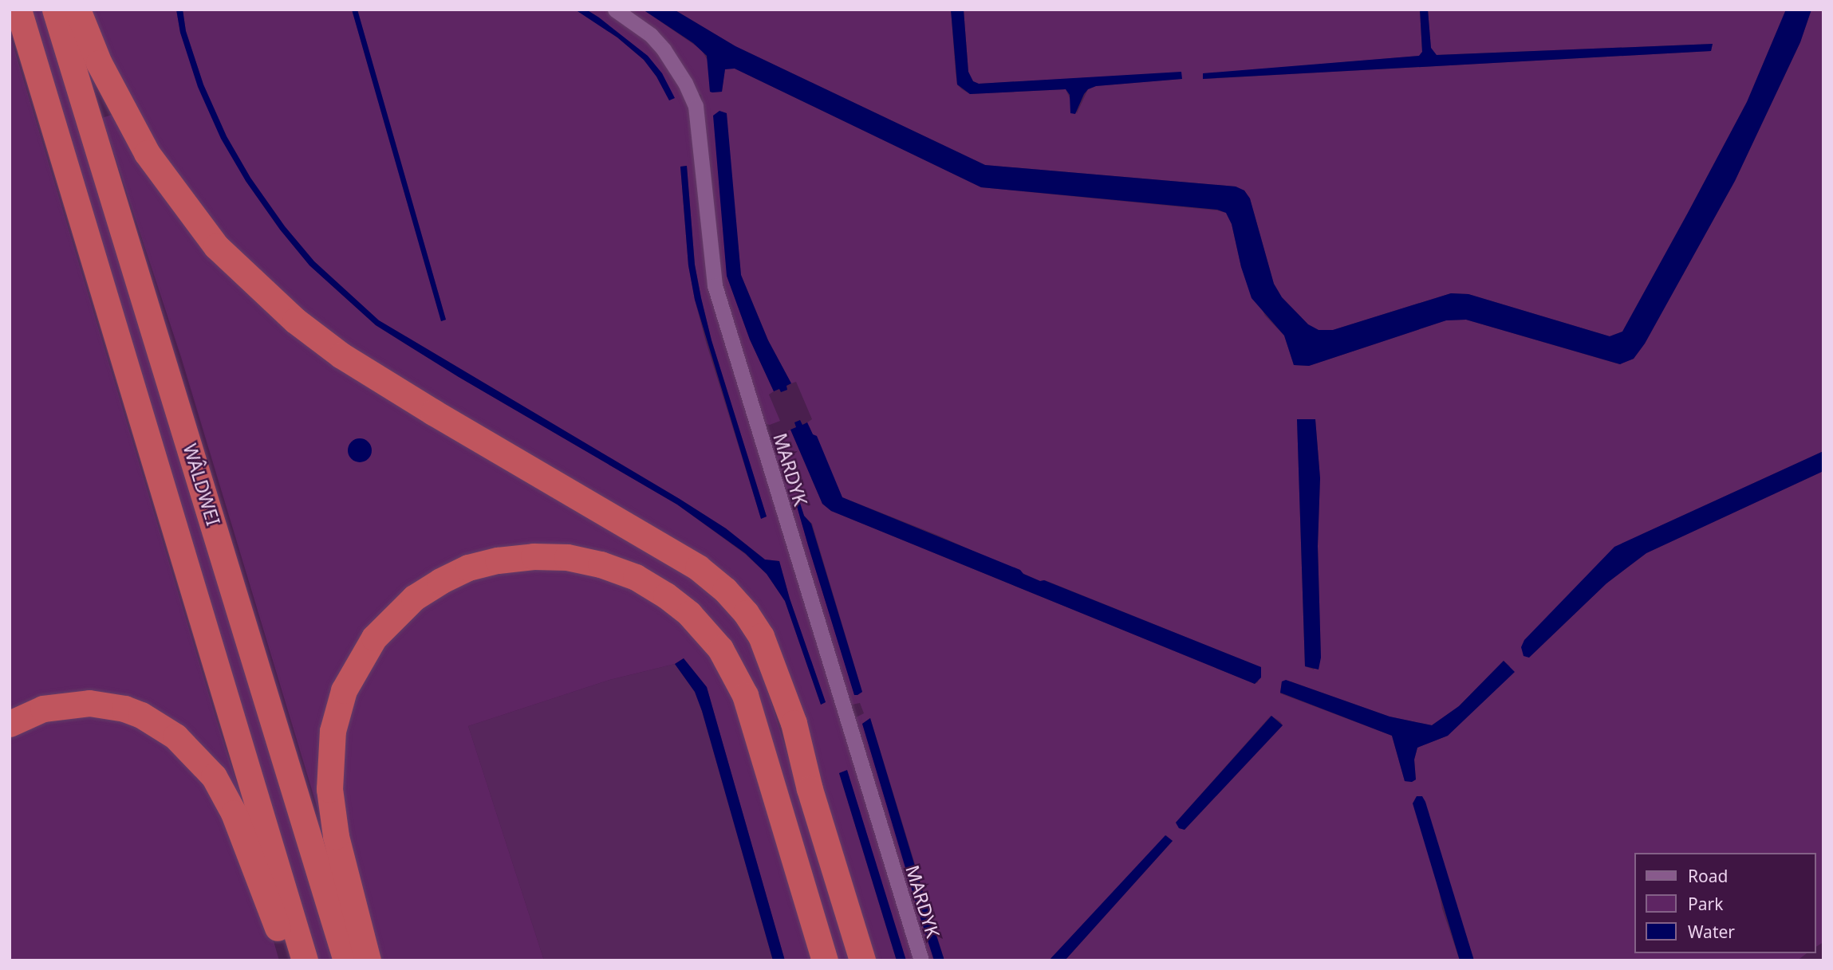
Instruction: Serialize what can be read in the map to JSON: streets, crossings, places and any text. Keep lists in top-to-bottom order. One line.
{"streets":{"highway":["WÂLDWEI"],"street":["MARDYK"]},"legend":["Road","Park","Water"]}
